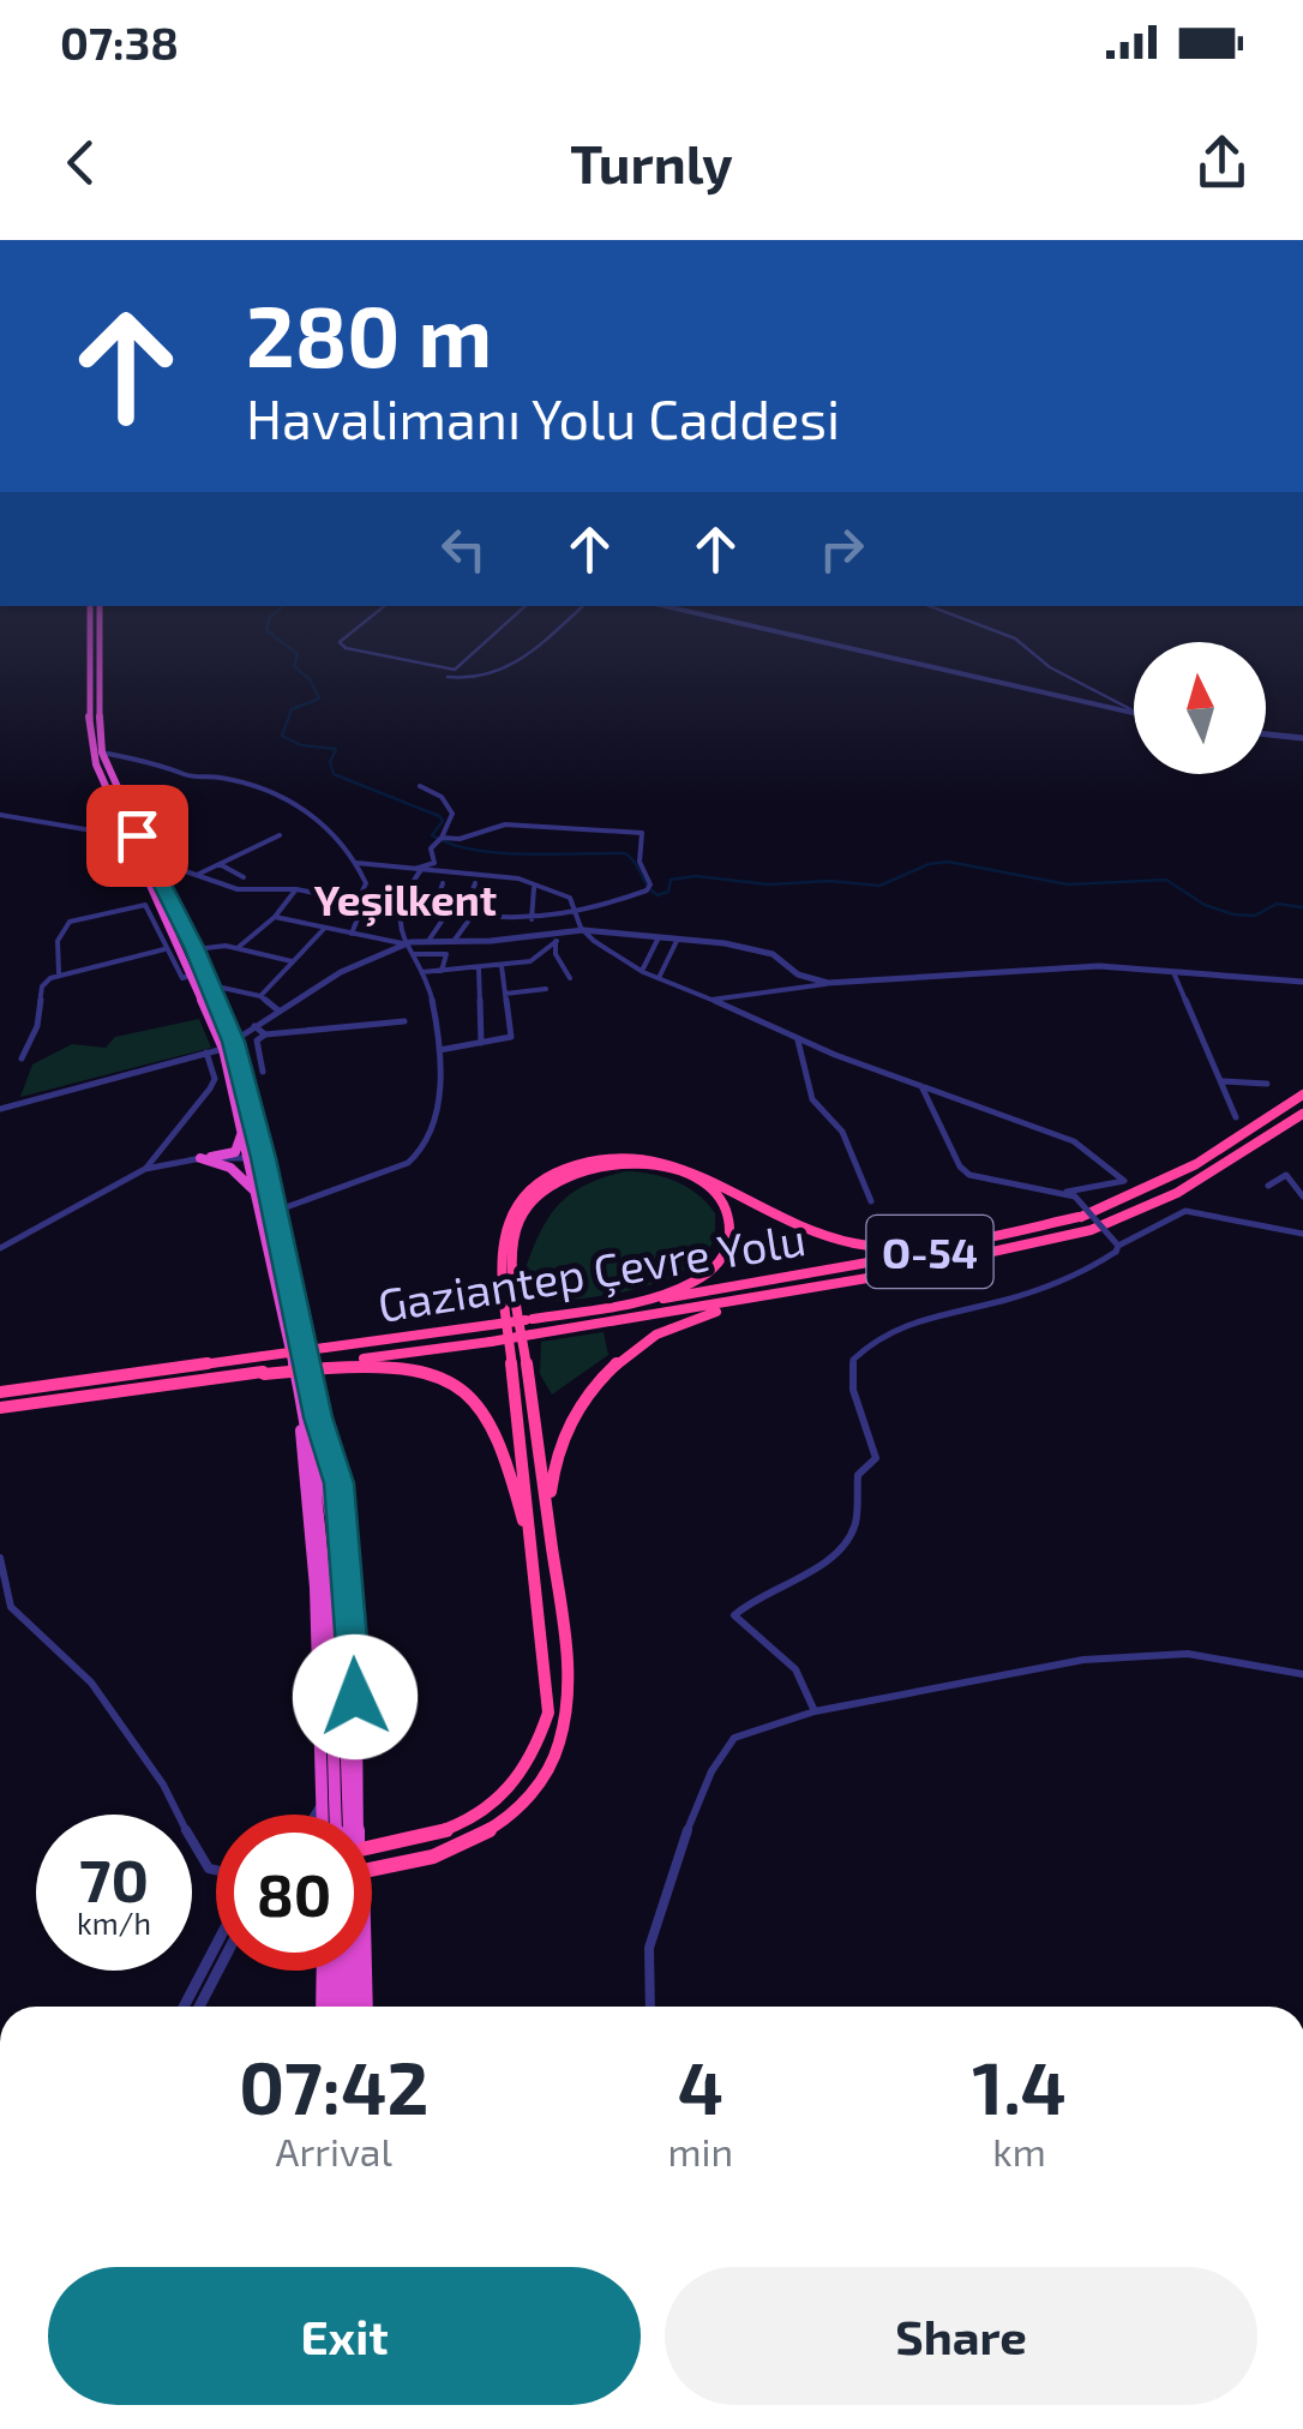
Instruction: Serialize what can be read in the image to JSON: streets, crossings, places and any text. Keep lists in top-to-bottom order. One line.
{"streets":{"highway":["O-54","Gaziantep Çevre Yolu"]},"districts":["Yeşilkent"],"north":"top","page":{"status":"07:38","header":"Turnly","turn":["280 m","Havalimanı Yolu Caddesi"],"speed":"70 km/h","limit":"80","eta":["07:42","Arrival","4","min","1.4","km"],"buttons":["Exit","Share"]}}
